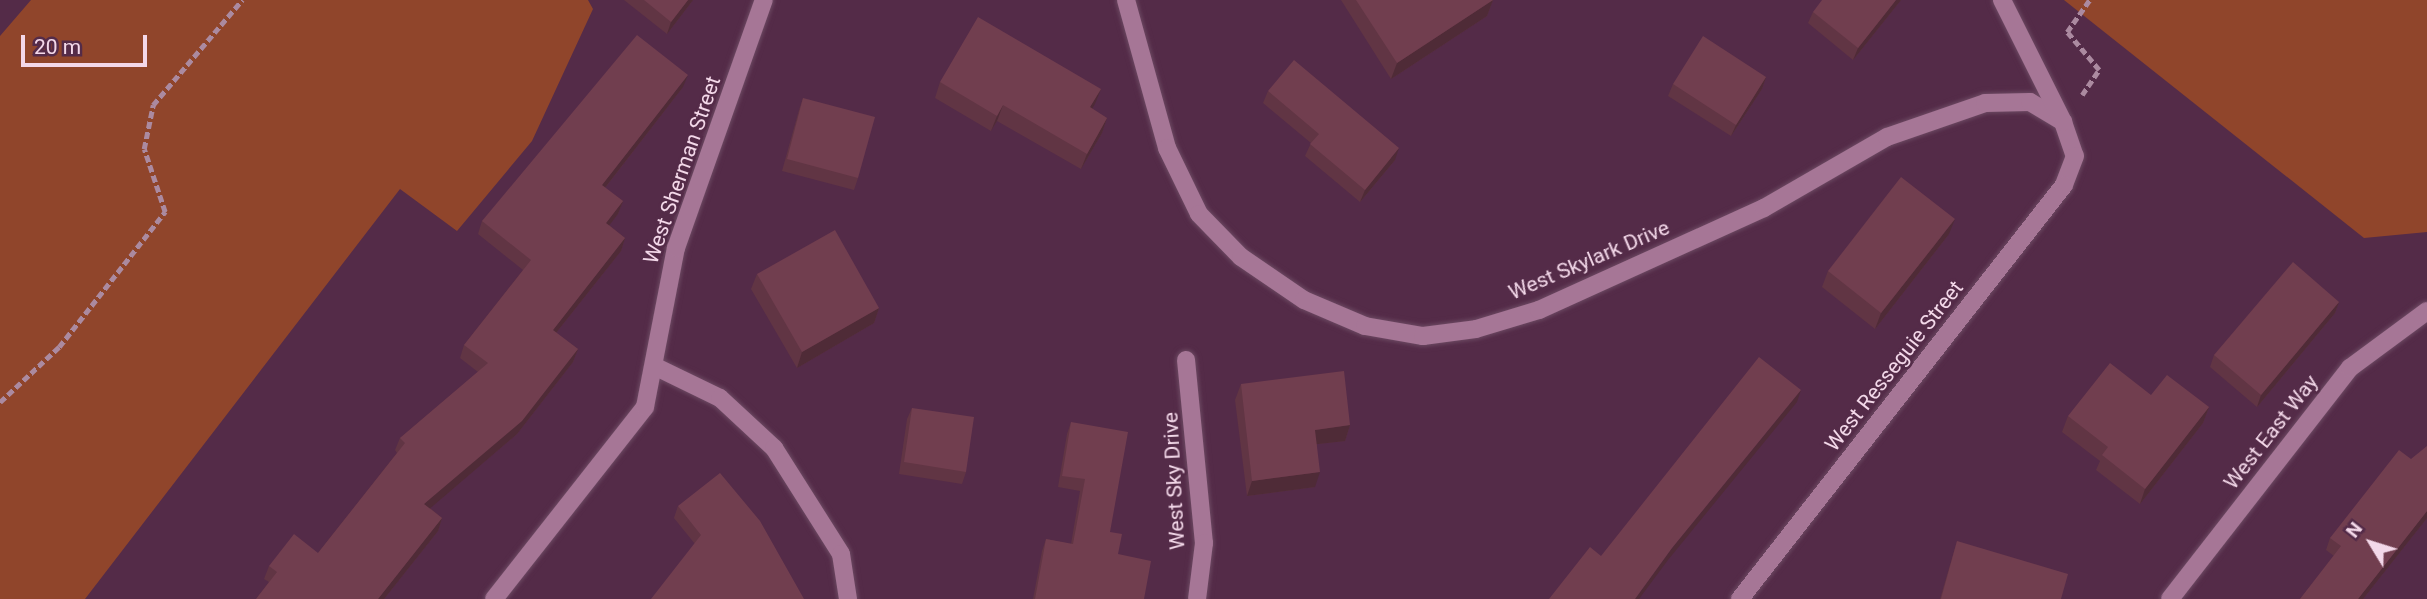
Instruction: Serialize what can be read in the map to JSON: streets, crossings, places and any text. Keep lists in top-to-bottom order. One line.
{"streets":{"street":["West Sherman Street","West Skylark Drive","West Resseguie Street","West East Way","West Sky Drive"]},"crossings":[["West Skylark Drive","West Resseguie Street"]],"scale_bar":"20 m","north":"top left"}
